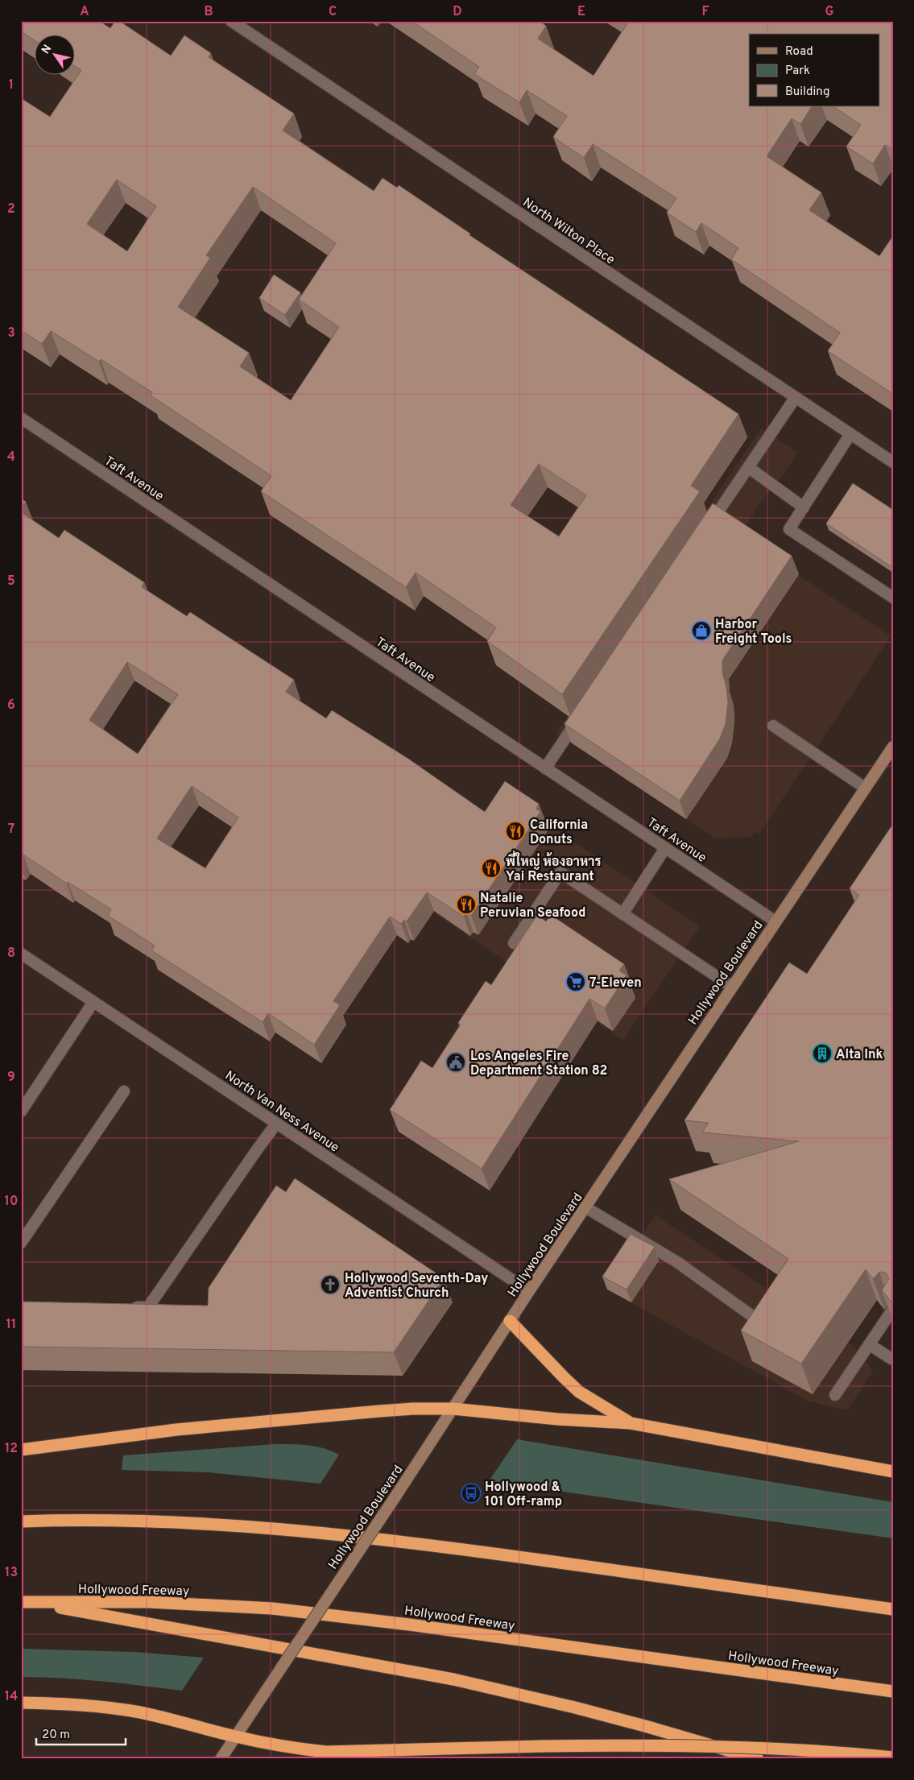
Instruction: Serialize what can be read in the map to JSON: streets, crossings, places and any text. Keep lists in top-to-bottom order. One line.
{"streets":{"highway":["Hollywood Freeway"],"main road":["Hollywood Boulevard"],"street":["North Wilton Place","Taft Avenue","North Van Ness Avenue"]},"crossings":[["Taft Avenue","Hollywood Boulevard"],["Hollywood Boulevard","North Van Ness Avenue"]],"places":{"shop":["Harbor Freight Tools"],"restaurant":["California Donuts","พี่ใหญ่ ห้องอาหาร Yai Restaurant","Natalie Peruvian Seafood"],"supermarket":["7-Eleven"],"building":["Alta Ink"],"public building":["Los Angeles Fire Department Station 82"],"church":["Hollywood Seventh-Day Adventist Church"],"bus stop":["Hollywood & 101 Off-ramp"]},"legend":["Road","Park","Building"],"scale_bar":"20 m","north":"top left","grid":{"columns":["A","B","C","D","E","F","G"],"rows":["1","2","3","4","5","6","7","8","9","10","11","12","13","14"]}}
